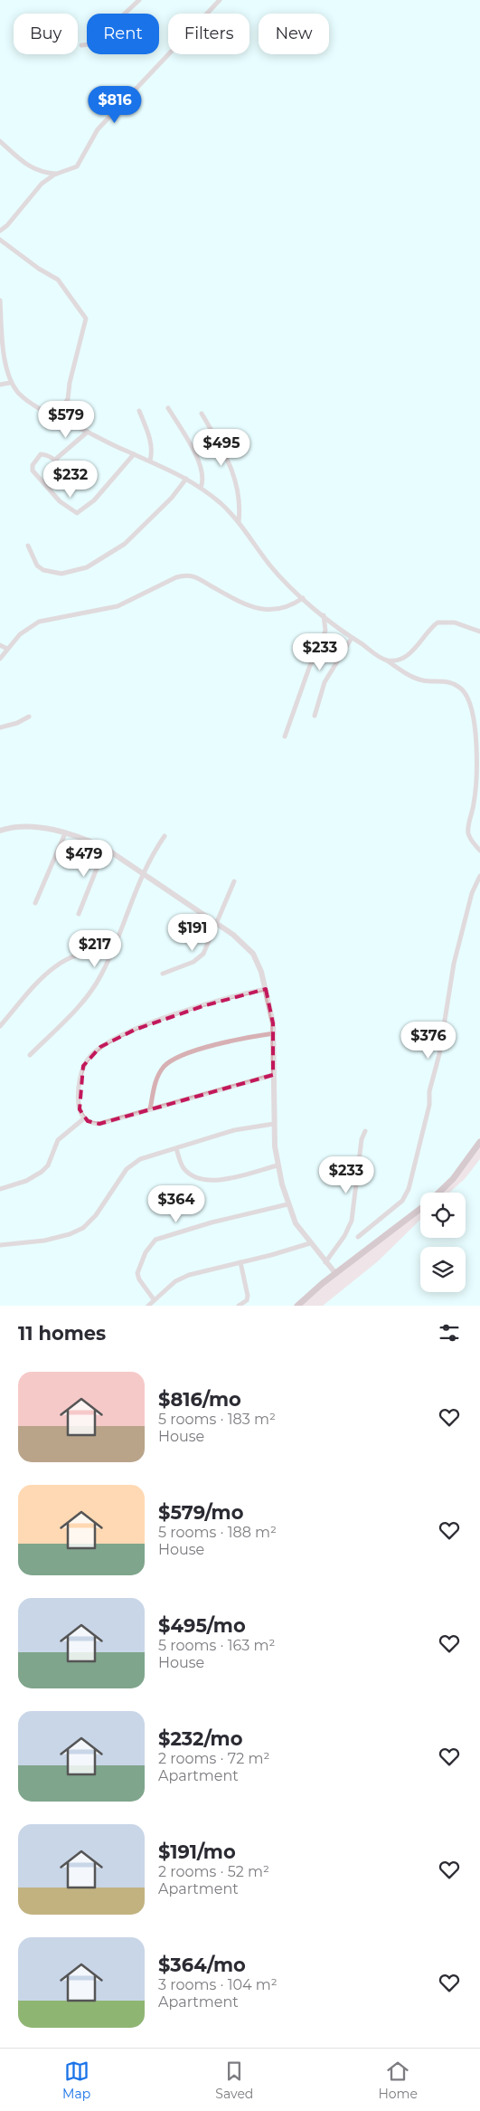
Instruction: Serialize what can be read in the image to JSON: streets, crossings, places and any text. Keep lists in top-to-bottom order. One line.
{"page":{"chip":["Buy","Rent","Filters","New"],"price":["$816","$579","$495","$232","$233","$479","$191","$217","$376","$233","$364"],"heading":"11 homes","list":[{"name":"$816/mo","note":"5 rooms · 183 m² · House"},{"name":"$579/mo","note":"5 rooms · 188 m² · House"},{"name":"$495/mo","note":"5 rooms · 163 m² · House"},{"name":"$232/mo","note":"2 rooms · 72 m² · Apartment"},{"name":"$191/mo","note":"2 rooms · 52 m² · Apartment"},{"name":"$364/mo","note":"3 rooms · 104 m² · Apartment"}],"tabs":["Map","Saved","Home"]}}
